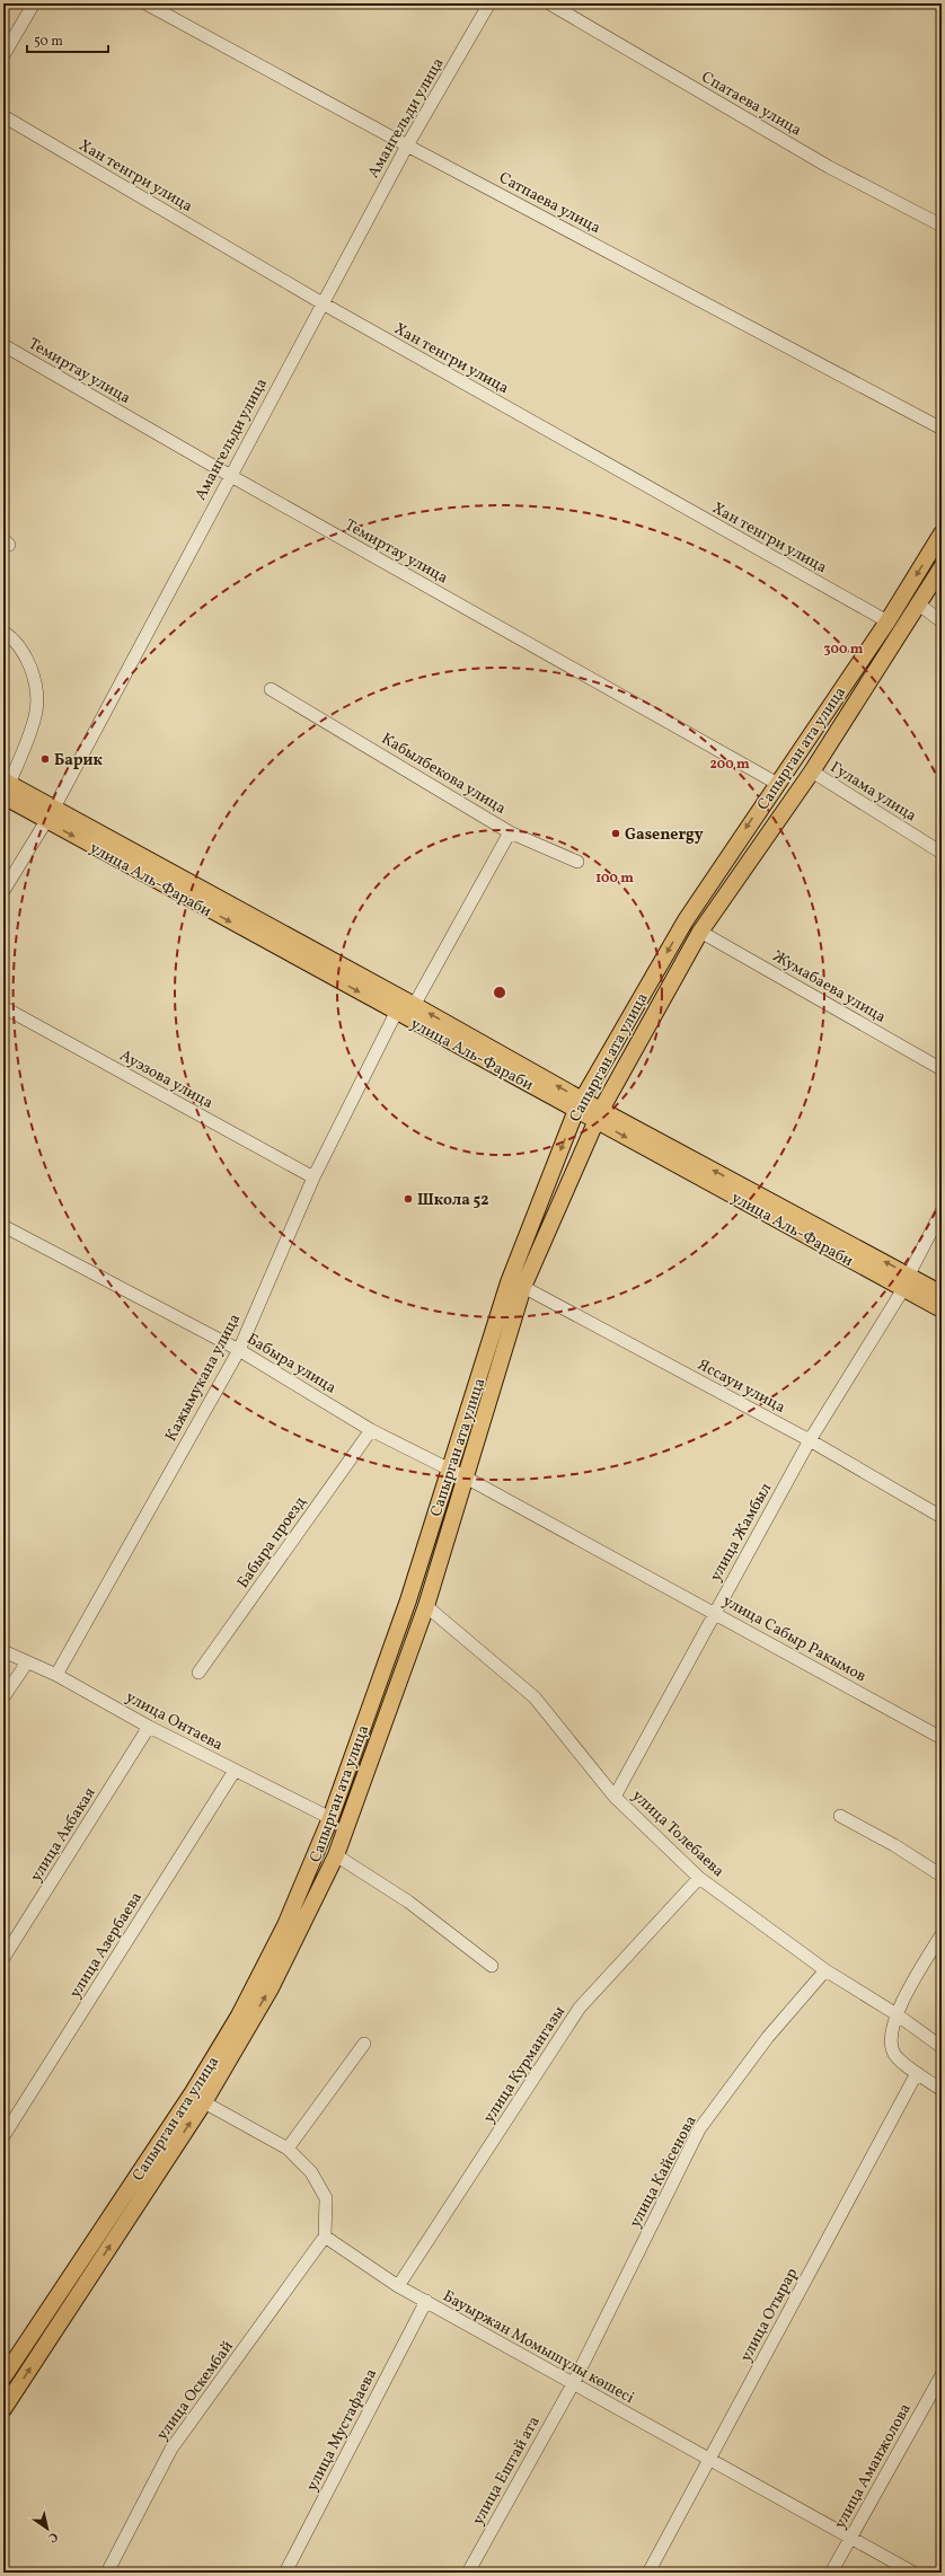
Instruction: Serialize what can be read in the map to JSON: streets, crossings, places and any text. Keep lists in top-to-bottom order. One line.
{"streets":{"main road":["Сапырган ата улица","улица Аль-Фараби"],"street":["Спатаева улица","Амангельди улица","Хан тенгри улица","Сатпаева улица","Темиртау улица","Кабылбекова улица","Гулама улица","Жумабаева улица","Ауэзова улица","Бабыра улица","Кажымукана улица","Яссауи улица","улица Жамбыл","Бабыра проезд","улица Сабыр Ракымов","улица Онтаева","улица Толебаева","улица Акбакая","улица Азербаева","улица Курмангазы","улица Кайсенова","улица Отырар","Бауыржан Момышұлы көшесі","улица Оскембай","улица Мустафаева","улица Аманжолова","улица Ештай ата"]},"crossings":[["Амангельди улица","Хан тенгри улица"],["Амангельди улица","Сатпаева улица"],["Амангельди улица","Темиртау улица"],["Амангельди улица","улица Аль-Фараби"],["Хан тенгри улица","Сапырган ата улица"],["Темиртау улица","Сапырган ата улица"],["Сапырган ата улица","Гулама улица"],["Сапырган ата улица","улица Аль-Фараби"],["Сапырган ата улица","Жумабаева улица"],["Сапырган ата улица","Бабыра улица"],["Сапырган ата улица","Яссауи улица"],["Сапырган ата улица","улица Сабыр Ракымов"],["Сапырган ата улица","улица Онтаева"],["Сапырган ата улица","улица Толебаева"],["Кабылбекова улица","улица Аль-Фараби"],["Кабылбекова улица","Кажымукана улица"],["улица Аль-Фараби","Кажымукана улица"],["улица Аль-Фараби","улица Жамбыл"],["Ауэзова улица","Кажымукана улица"],["Бабыра улица","Кажымукана улица"],["Бабыра улица","Бабыра проезд"],["Бабыра улица","улица Сабыр Ракымов"],["Кажымукана улица","улица Онтаева"],["Яссауи улица","улица Жамбыл"],["улица Жамбыл","улица Сабыр Ракымов"],["улица Жамбыл","улица Толебаева"],["улица Онтаева","улица Акбакая"],["улица Онтаева","улица Азербаева"],["улица Толебаева","улица Курмангазы"],["улица Толебаева","улица Кайсенова"],["улица Курмангазы","Бауыржан Момышұлы көшесі"],["улица Кайсенова","Бауыржан Момышұлы көшесі"],["улица Кайсенова","улица Ештай ата"],["улица Отырар","Бауыржан Момышұлы көшесі"],["Бауыржан Момышұлы көшесі","улица Оскембай"],["Бауыржан Момышұлы көшесі","улица Мустафаева"],["Бауыржан Момышұлы көшесі","улица Аманжолова"],["Бауыржан Момышұлы көшесі","улица Ештай ата"]],"places":["Барик","Gasenergy","Школа 52"],"scale_bar":"50 m","north":"bottom right","rings":["300 m","200 m","100 m"]}
